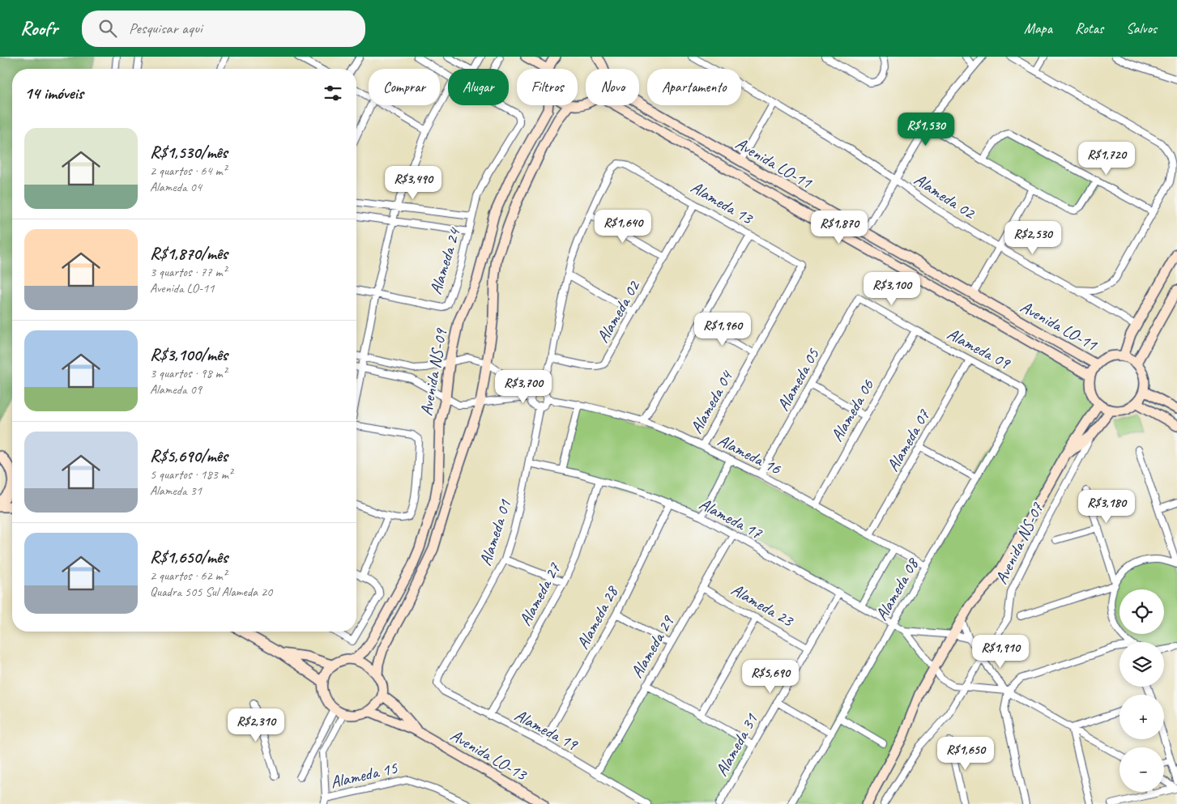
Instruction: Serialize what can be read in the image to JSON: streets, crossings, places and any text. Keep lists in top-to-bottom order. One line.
{"streets":{"street":["Avenida LO-11","Alameda 02","Alameda 13","Alameda 24","Alameda 09","Avenida NS-09","Alameda 05","Alameda 04","Alameda 06","Alameda 07","Alameda 16","Alameda 17","Alameda 01","Avenida NS-07","Alameda 08","Alameda 27","Alameda 23","Alameda 28","Alameda 29","Alameda 19","Alameda 31","Avenida LO-13","Alameda 15"]},"crossings":[["Avenida LO-11","Avenida NS-07"],["Alameda 02","Alameda 13"],["Alameda 13","Alameda 04"],["Alameda 09","Alameda 05"],["Alameda 09","Alameda 06"],["Alameda 09","Alameda 07"],["Alameda 09","Alameda 08"],["Avenida NS-09","Avenida LO-13"],["Alameda 05","Alameda 16"],["Alameda 04","Alameda 16"],["Alameda 06","Alameda 16"],["Alameda 07","Alameda 16"],["Alameda 16","Alameda 01"],["Alameda 16","Alameda 08"],["Alameda 17","Alameda 01"],["Alameda 17","Alameda 08"],["Alameda 17","Alameda 27"],["Alameda 17","Alameda 28"],["Alameda 17","Alameda 29"],["Alameda 17","Alameda 31"],["Alameda 01","Alameda 19"],["Alameda 27","Alameda 19"],["Alameda 23","Alameda 29"],["Alameda 23","Alameda 31"],["Alameda 28","Alameda 19"],["Alameda 29","Alameda 19"]],"page":{"header":"Roofr","search":"Pesquisar aqui","nav":["Mapa","Rotas","Salvos"],"chip":["Comprar","Alugar","Filtros","Novo","Apartamento"],"heading":"14 imóveis","price":["R$1,530","R$1,720","R$3,490","R$1,640","R$1,870","R$2,530","R$3,100","R$1,960","R$3,700","R$3,180","R$1,910","R$5,690","R$2,310","R$1,650"],"list":[{"name":"R$1,530/mês","note":"2 quartos · 64 m² · Alameda 04"},{"name":"R$1,870/mês","note":"3 quartos · 77 m² · Avenida LO-11"},{"name":"R$3,100/mês","note":"3 quartos · 98 m² · Alameda 09"},{"name":"R$5,690/mês","note":"5 quartos · 183 m² · Alameda 31"},{"name":"R$1,650/mês","note":"2 quartos · 62 m² · Quadra 505 Sul Alameda 20"}],"map_buttons":["+","−"]}}
